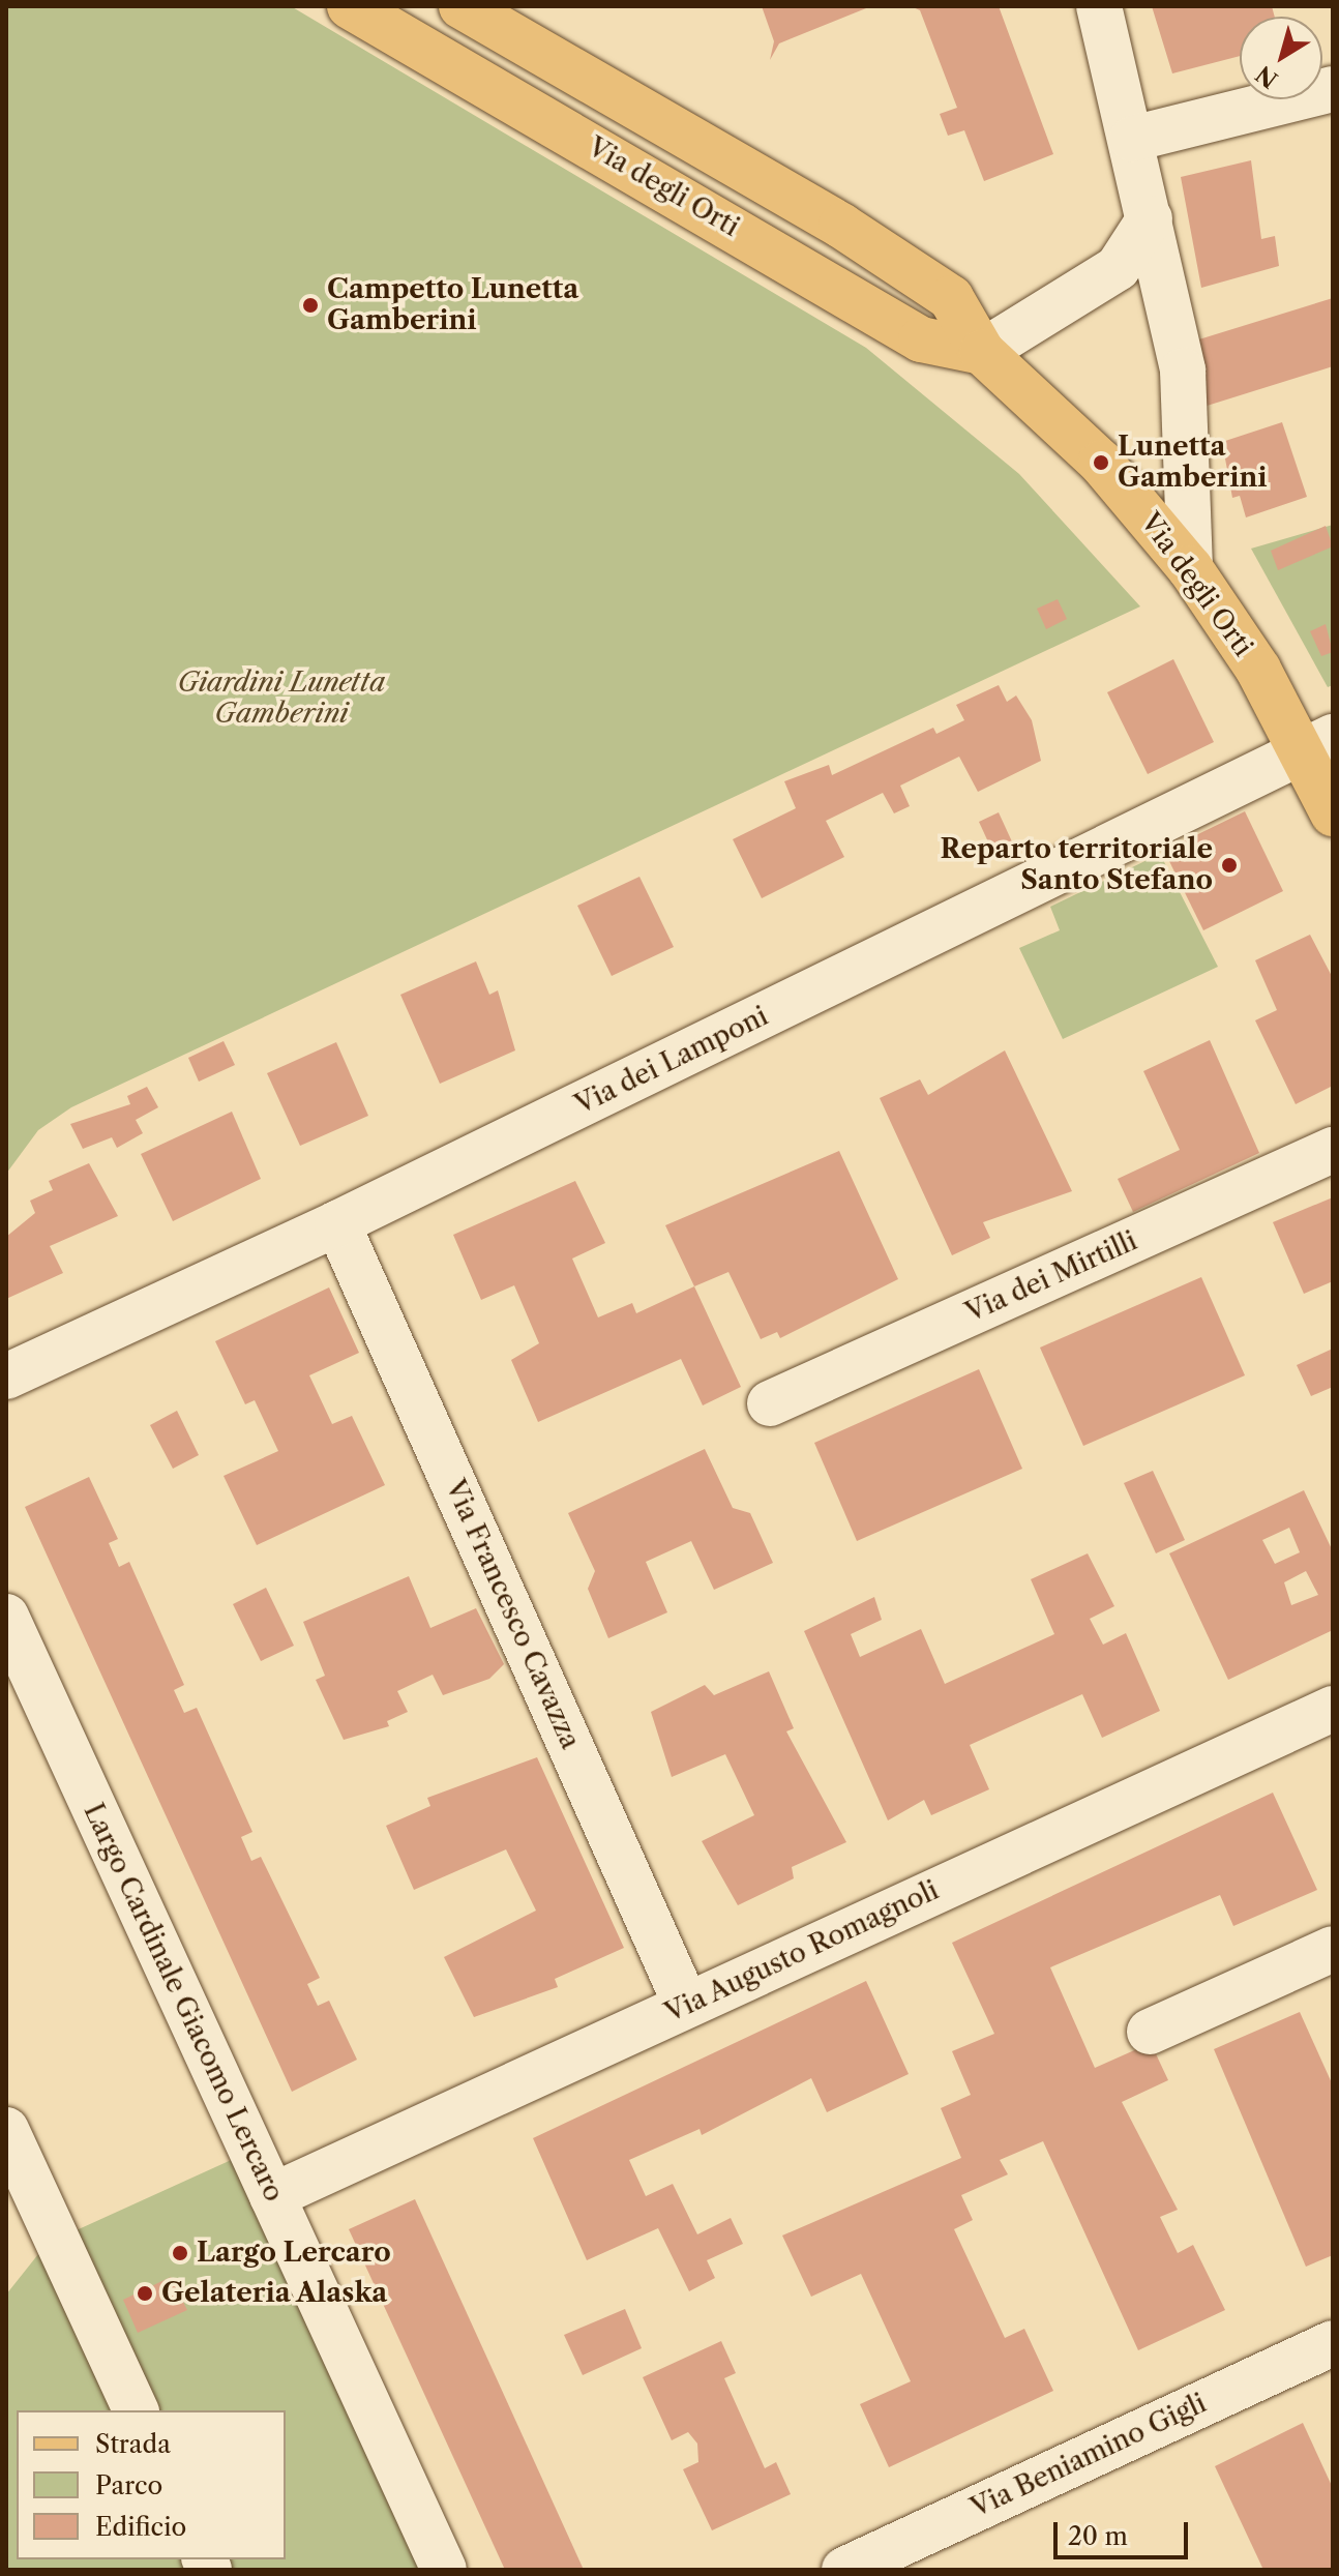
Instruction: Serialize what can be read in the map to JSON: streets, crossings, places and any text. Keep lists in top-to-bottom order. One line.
{"streets":{"main road":["Via degli Orti"],"street":["Via dei Lamponi","Via dei Mirtilli","Via Francesco Cavazza","Via Augusto Romagnoli","Largo Cardinale Giacomo Lercaro","Via Beniamino Gigli"]},"crossings":[["Via degli Orti","Via dei Lamponi"],["Via dei Lamponi","Via Francesco Cavazza"],["Via Francesco Cavazza","Via Augusto Romagnoli"],["Via Augusto Romagnoli","Largo Cardinale Giacomo Lercaro"]],"parks":["Giardini Lunetta Gamberini"],"places":["Campetto Lunetta Gamberini","Lunetta Gamberini","Reparto territoriale Santo Stefano","Largo Lercaro","Gelateria Alaska"],"legend":["Strada","Parco","Edificio"],"scale_bar":"20 m","north":"bottom left"}
